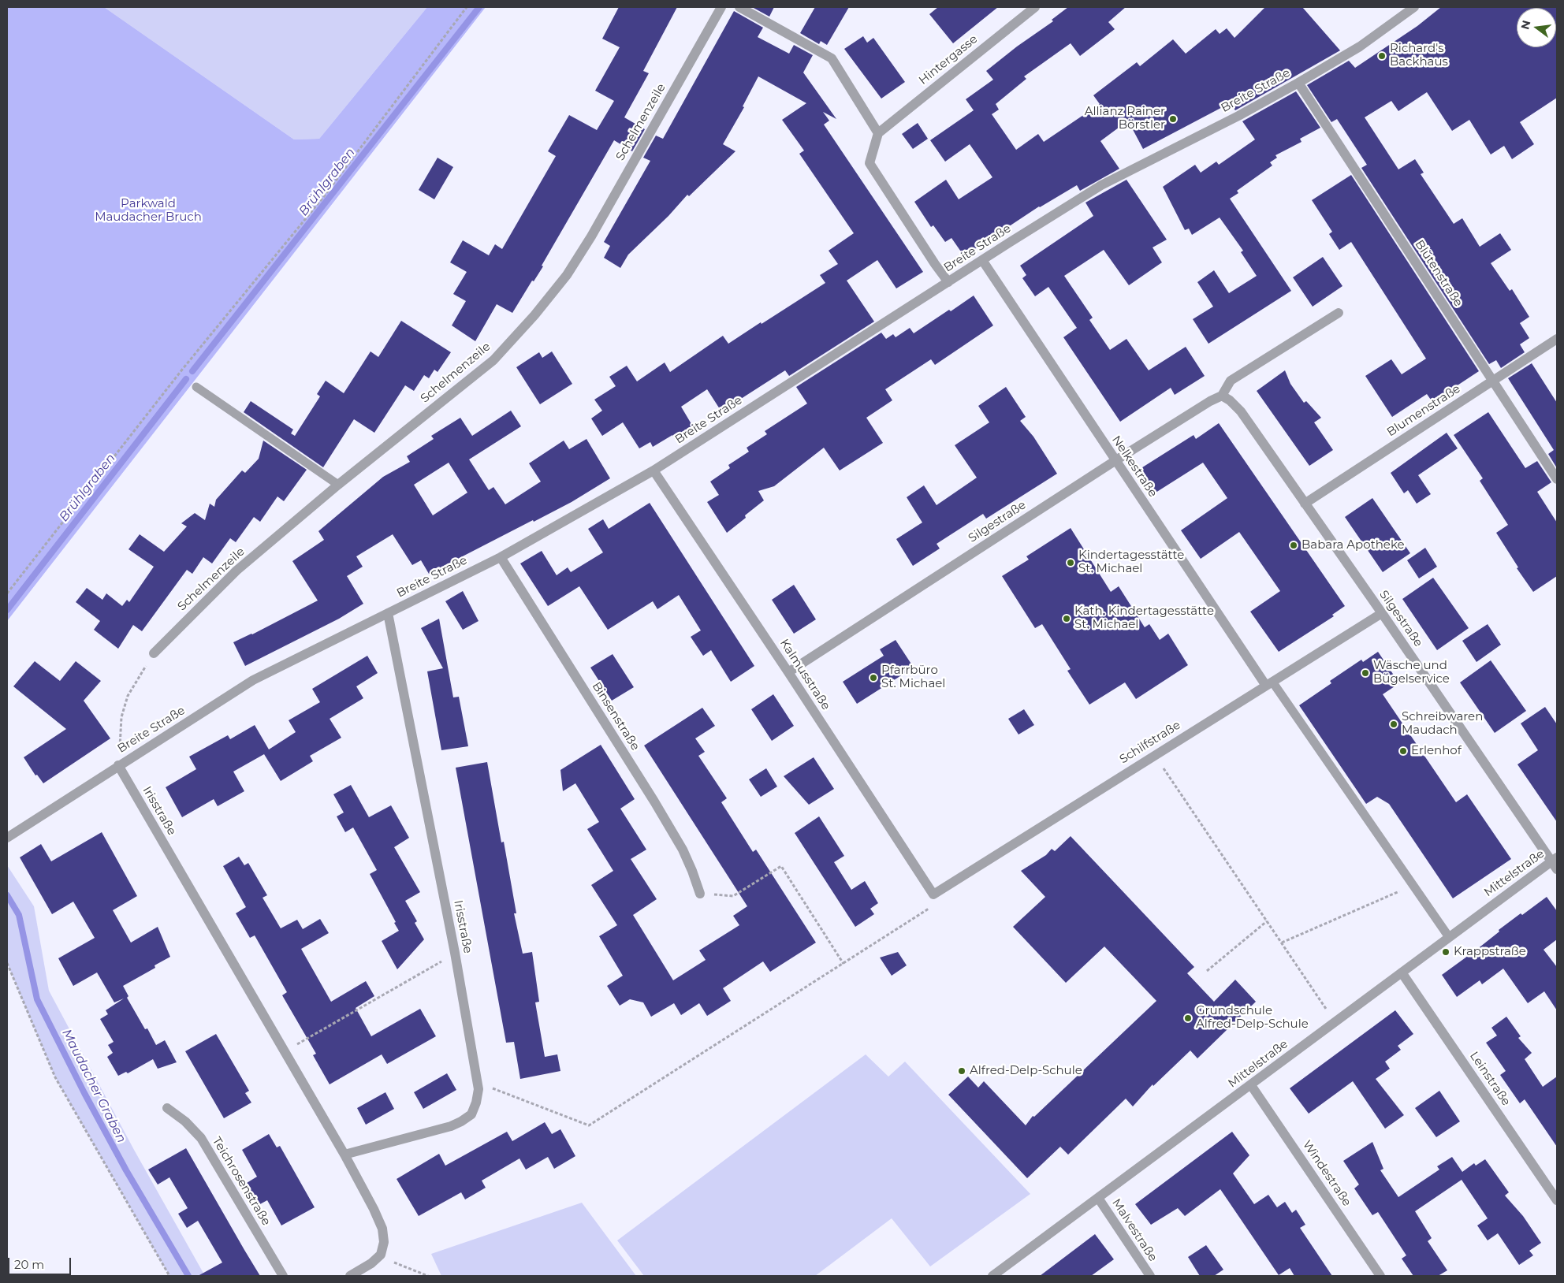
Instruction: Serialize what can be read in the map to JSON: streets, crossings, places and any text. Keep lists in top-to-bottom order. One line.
{"streets":{"street":["Hintergasse","Breite Straße","Schelmenzeile","Blütenstraße","Blumenstraße","Nelkestraße","Silgestraße","Kalmusstraße","Binsenstraße","Schilfstraße","Irisstraße","Mittelstraße","Leinstraße","Windestraße","Teichrosenstraße","Malvestraße"]},"crossings":[["Breite Straße","Blütenstraße"],["Breite Straße","Nelkestraße"],["Breite Straße","Kalmusstraße"],["Breite Straße","Binsenstraße"],["Breite Straße","Irisstraße"],["Blütenstraße","Blumenstraße"],["Blumenstraße","Silgestraße"],["Nelkestraße","Silgestraße"],["Nelkestraße","Schilfstraße"],["Silgestraße","Kalmusstraße"],["Silgestraße","Schilfstraße"],["Silgestraße","Mittelstraße"],["Kalmusstraße","Schilfstraße"],["Mittelstraße","Leinstraße"],["Mittelstraße","Windestraße"],["Mittelstraße","Malvestraße"]],"water":["Brühlgraben","Maudacher Graben"],"parks":["Parkwald Maudacher Bruch"],"places":["Richard's Backhaus","Allianz Rainer Börstler","Babara Apotheke","Kindertagesstätte St. Michael","Kath. Kindertagesstätte St. Michael","Wäsche und Bügelservice","Pfarrbüro St. Michael","Schreibwaren Maudach","Erlenhof","Krappstraße","Grundschule Alfred-Delp-Schule","Alfred-Delp-Schule"],"scale_bar":"20 m","north":"left"}
